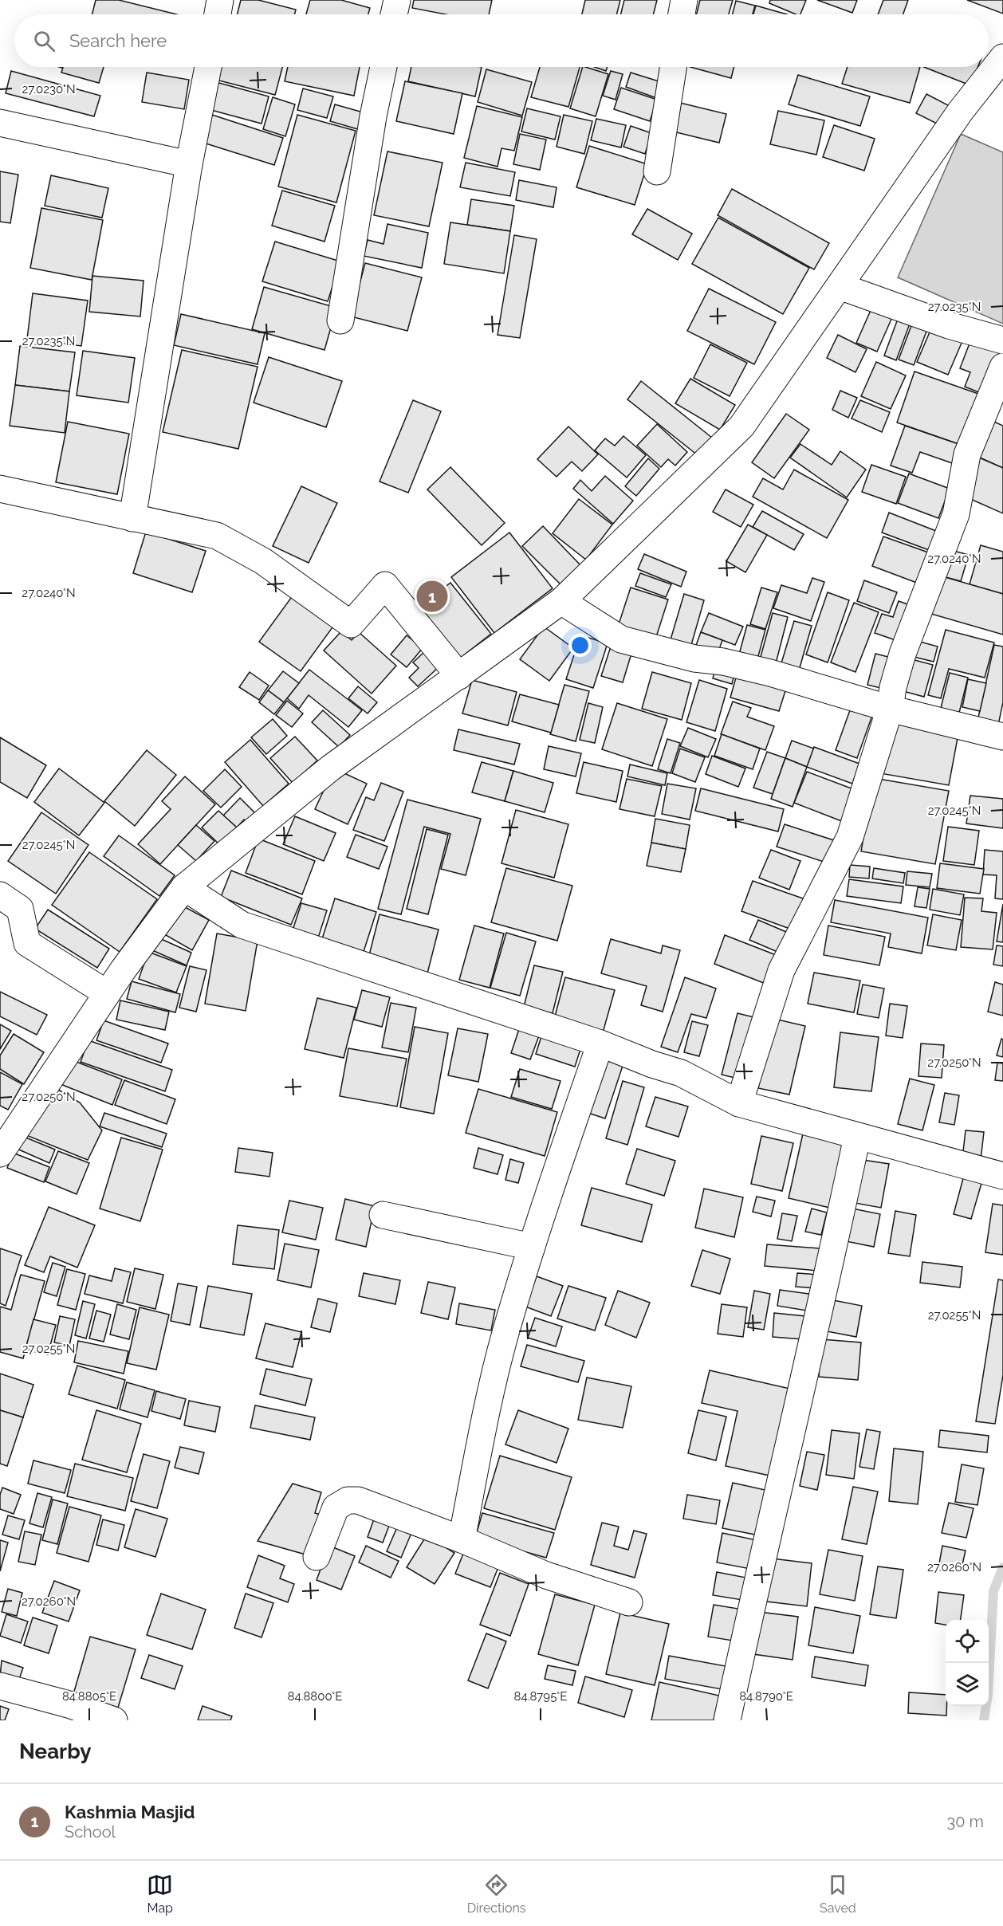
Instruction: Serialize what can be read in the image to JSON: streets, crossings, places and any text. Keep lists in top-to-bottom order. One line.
{"page":{"search":"Search here","pins":"1","heading":"Nearby","list":[{"mark":"1","name":"Kashmia Masjid","note":"School","value":"30 m"}],"nav":["Map","Directions","Saved"]},"coordinates":["27.0230°N","27.0235°N","27.0240°N","27.0245°N","27.0250°N","27.0255°N","27.0260°N","84.8805°E","84.8800°E","84.8795°E","84.8790°E"]}
